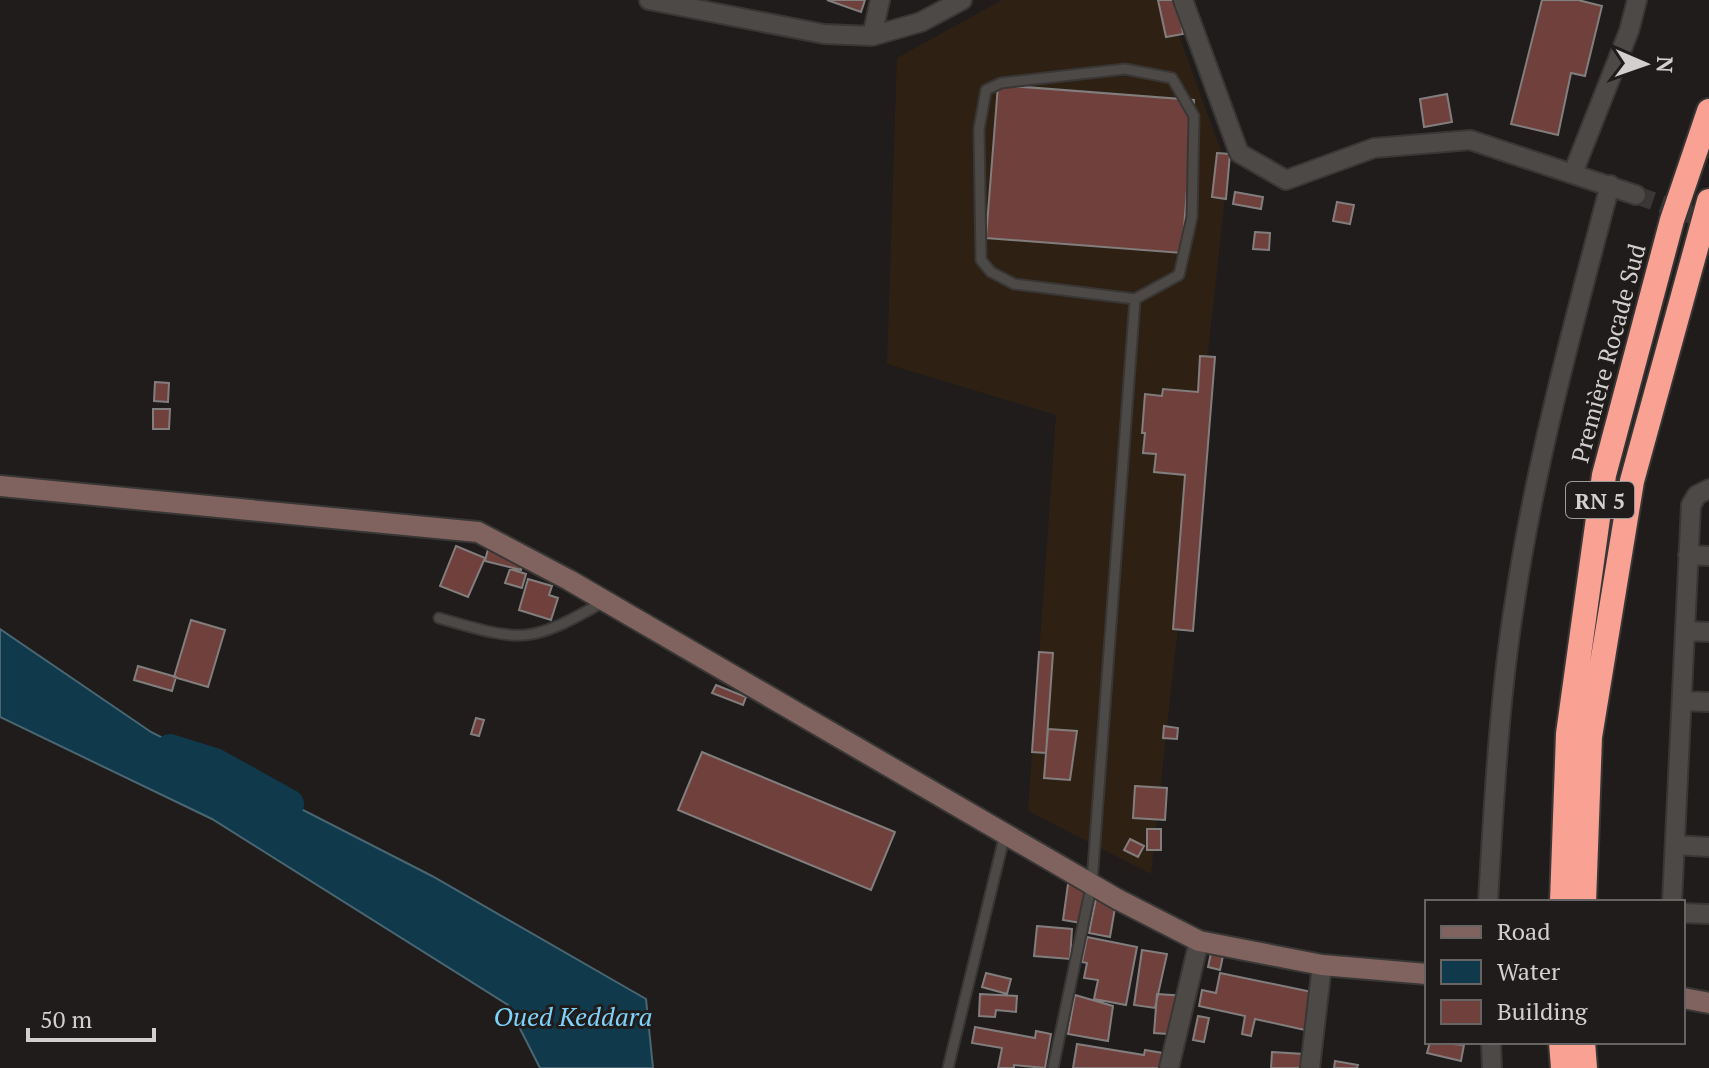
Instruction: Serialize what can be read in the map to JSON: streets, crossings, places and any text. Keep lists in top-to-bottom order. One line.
{"streets":{"highway":["Première Rocade Sud","RN 5"]},"water":["Oued Keddara"],"legend":["Road","Water","Building"],"scale_bar":"50 m","north":"right"}
